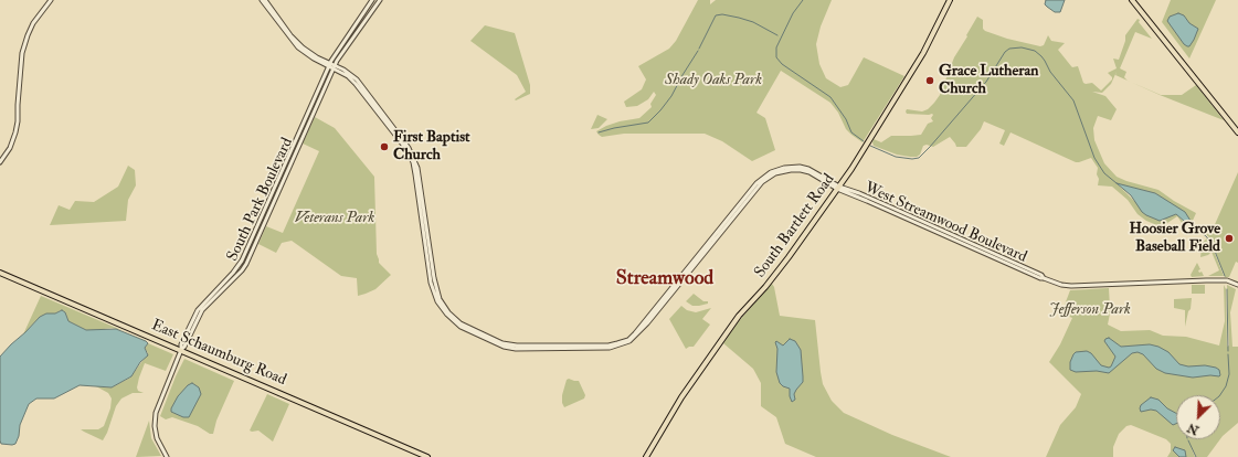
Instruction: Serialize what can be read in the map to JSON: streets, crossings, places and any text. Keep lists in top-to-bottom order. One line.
{"streets":{"main road":["South Bartlett Road","East Schaumburg Road"],"street":["South Park Boulevard","West Streamwood Boulevard"]},"crossings":[["South Park Boulevard","West Streamwood Boulevard"],["South Park Boulevard","East Schaumburg Road"],["West Streamwood Boulevard","South Bartlett Road"]],"districts":["Streamwood"],"parks":["Shady Oaks Park","Veterans Park","Jefferson Park"],"places":["Grace Lutheran Church","First Baptist Church","Hoosier Grove Baseball Field"],"north":"bottom left"}
